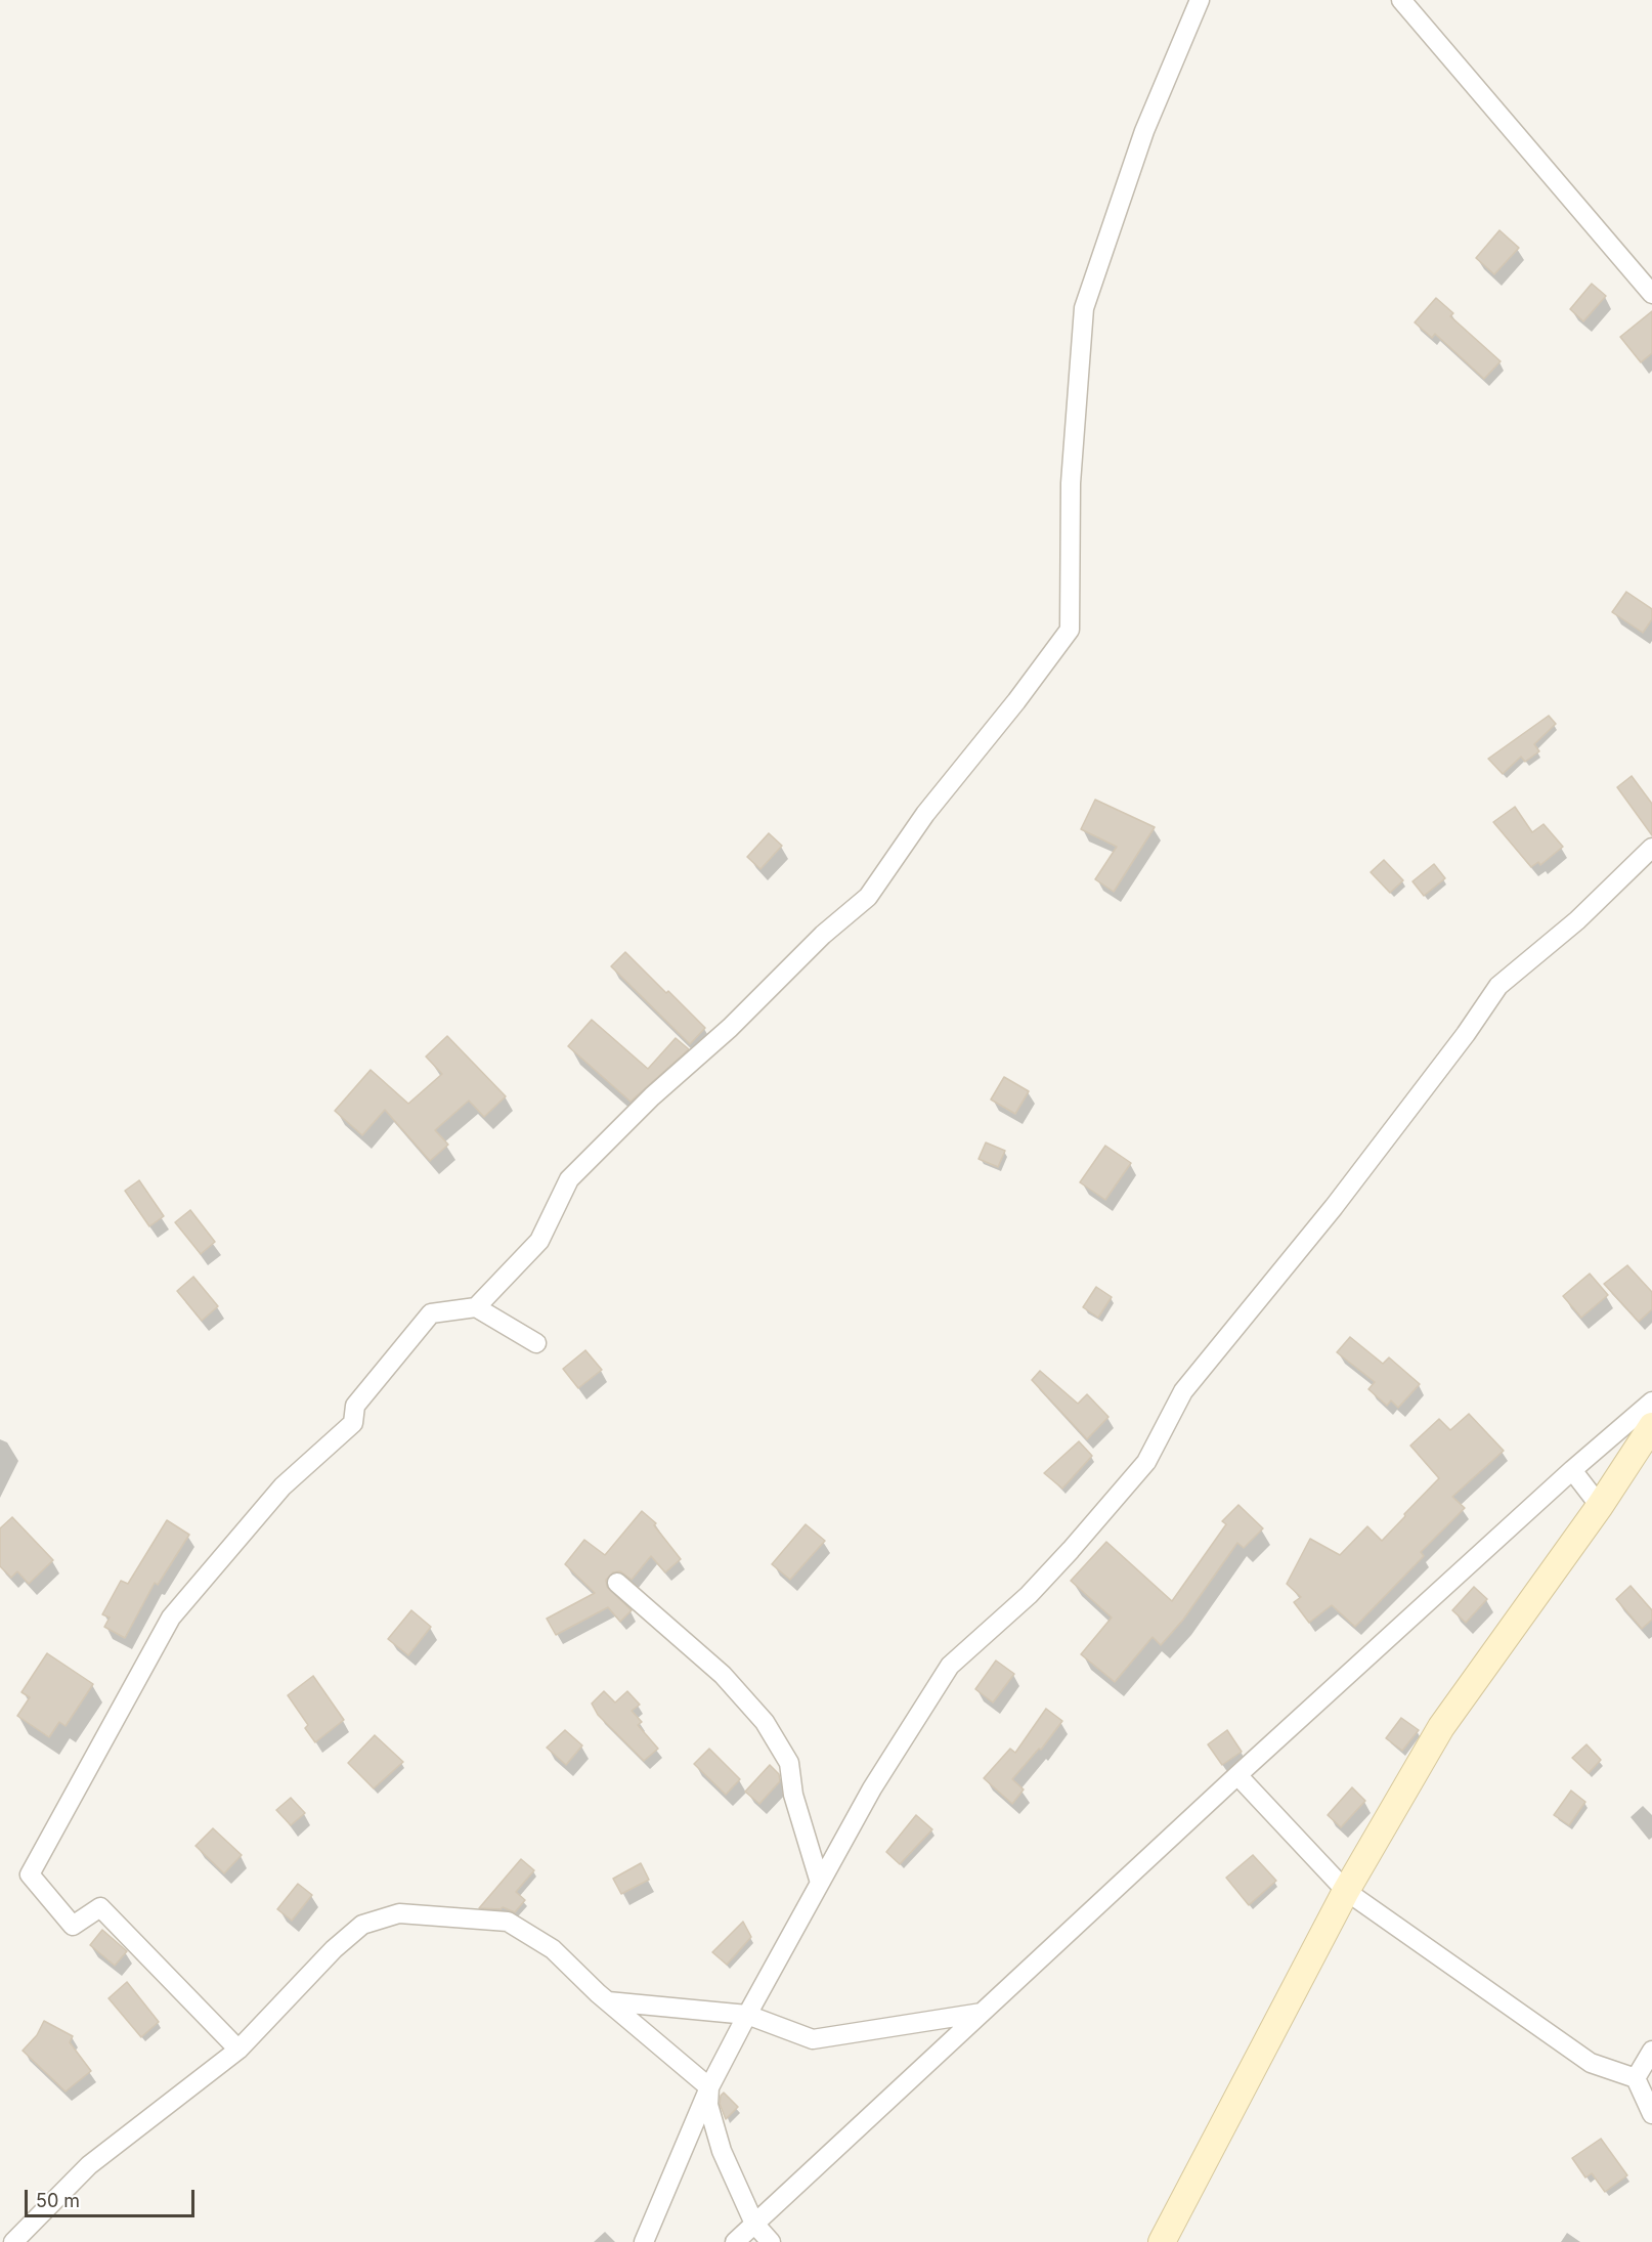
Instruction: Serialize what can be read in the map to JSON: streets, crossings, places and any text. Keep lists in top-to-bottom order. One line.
{"scale_bar":"50 m"}
